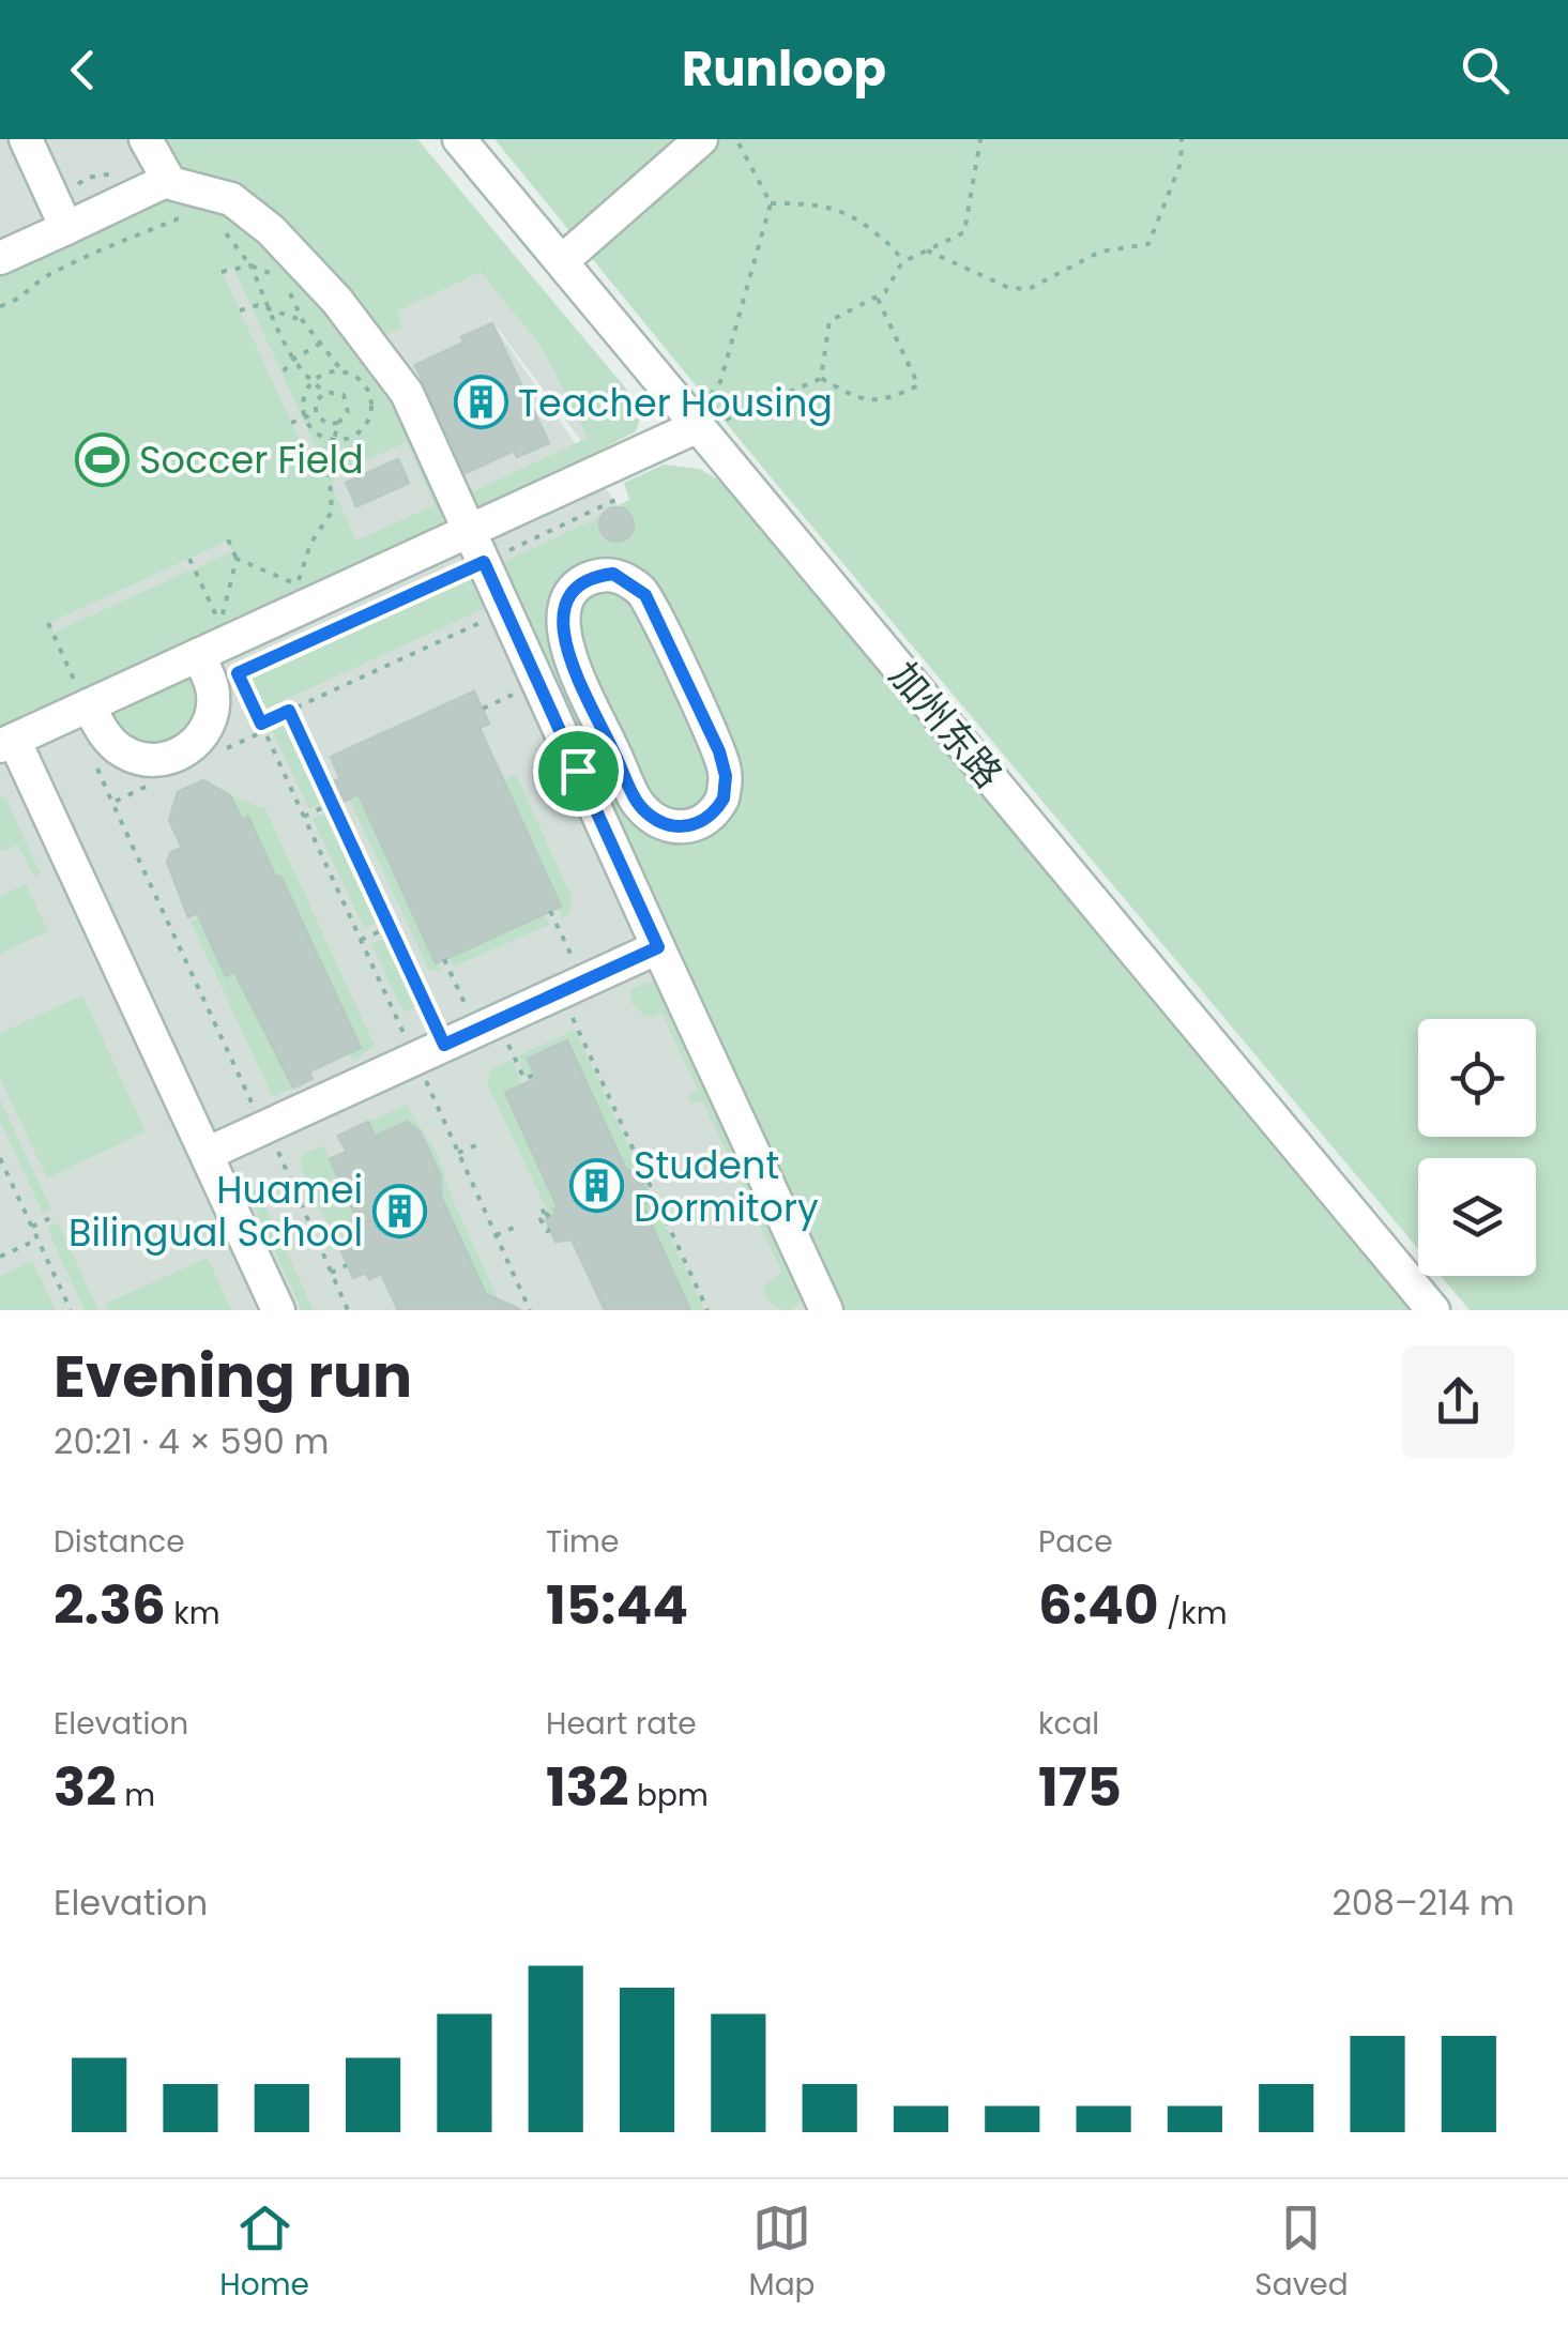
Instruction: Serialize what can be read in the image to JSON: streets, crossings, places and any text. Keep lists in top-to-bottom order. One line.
{"streets":{"street":["加州东路"]},"places":{"building":["Teacher Housing","Student Dormitory","Huamei Bilingual School"],"sports":["Soccer Field"]},"page":{"header":"Runloop","heading":["Evening run","20:21 · 4 × 590 m"],"stats":[["Distance","2.36 km"],["Time","15:44"],["Pace","6:40 /km"],["Elevation","32 m"],["Heart rate","132 bpm"],["kcal","175"]],"chart":["Elevation","208–214 m"],"tabs":["Home","Map","Saved"]}}
